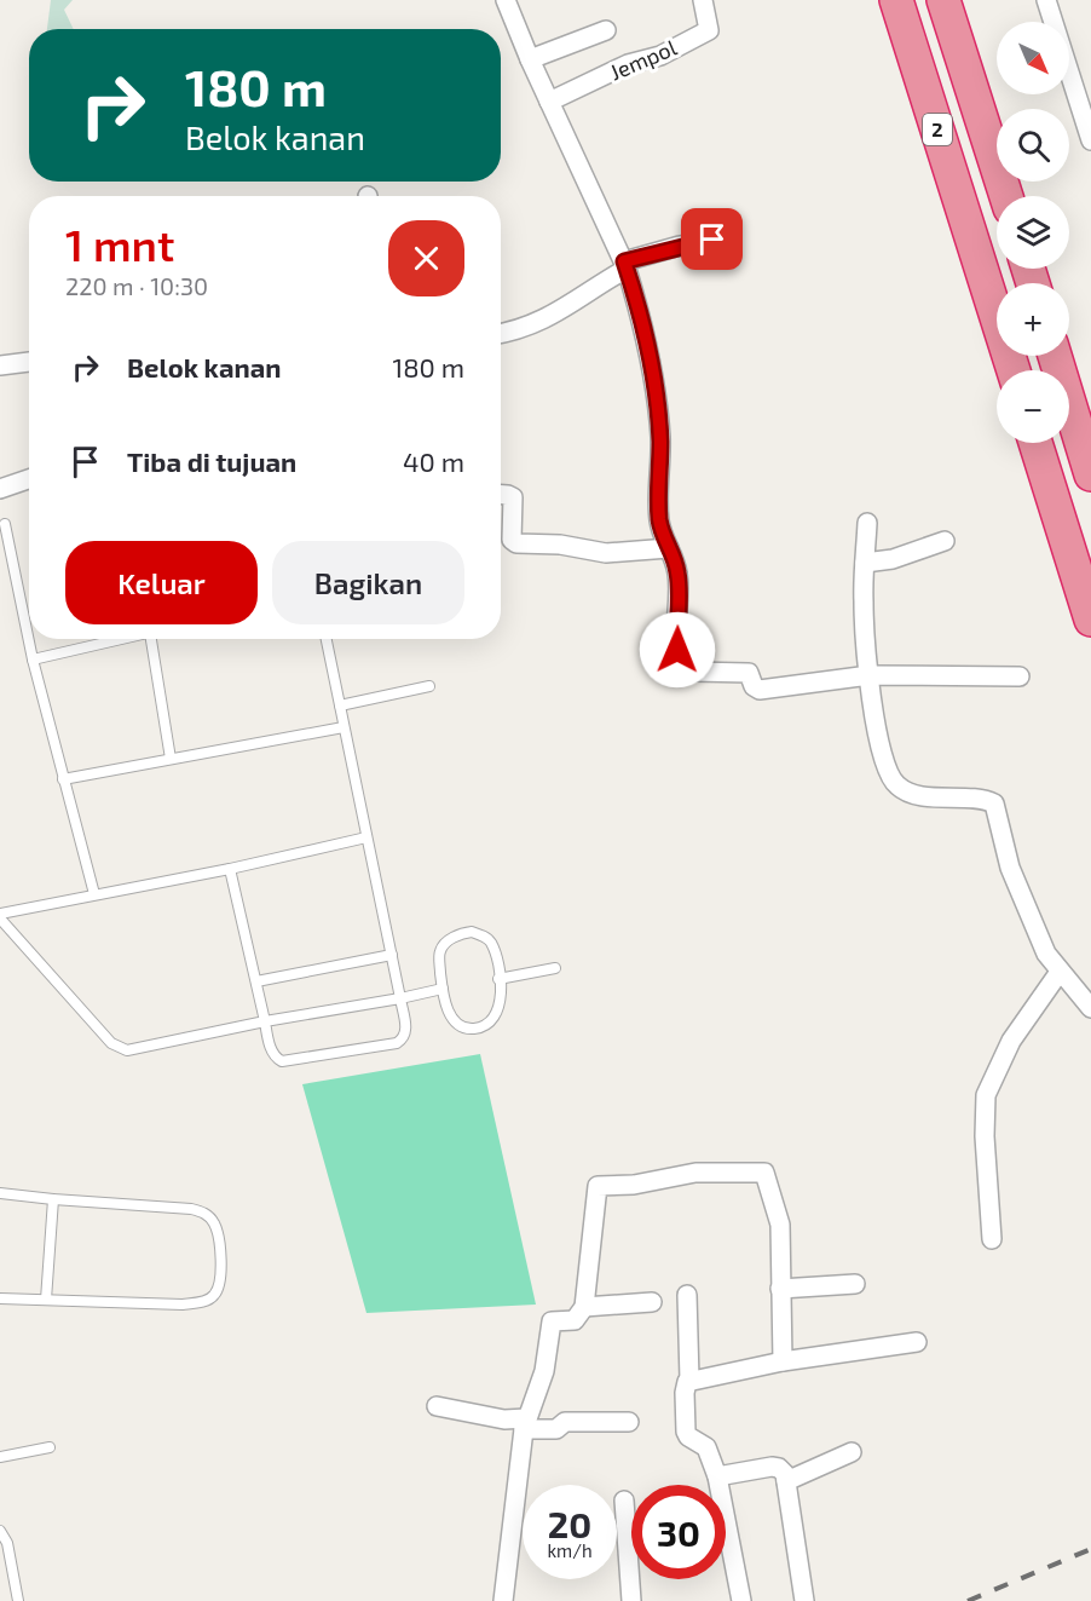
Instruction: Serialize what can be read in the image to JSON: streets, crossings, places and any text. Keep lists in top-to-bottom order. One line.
{"streets":{"highway":["2"],"street":["Jempol"]},"north":"bottom right","page":{"map_buttons":["+","−"],"turn":["180 m","Belok kanan"],"heading":["1 mnt","220 m · 10:30"],"list":[{"name":"Belok kanan","value":"180 m"},{"name":"Tiba di tujuan","value":"40 m"}],"buttons":["Keluar","Bagikan"],"speed":"20 km/h","limit":"30"}}
